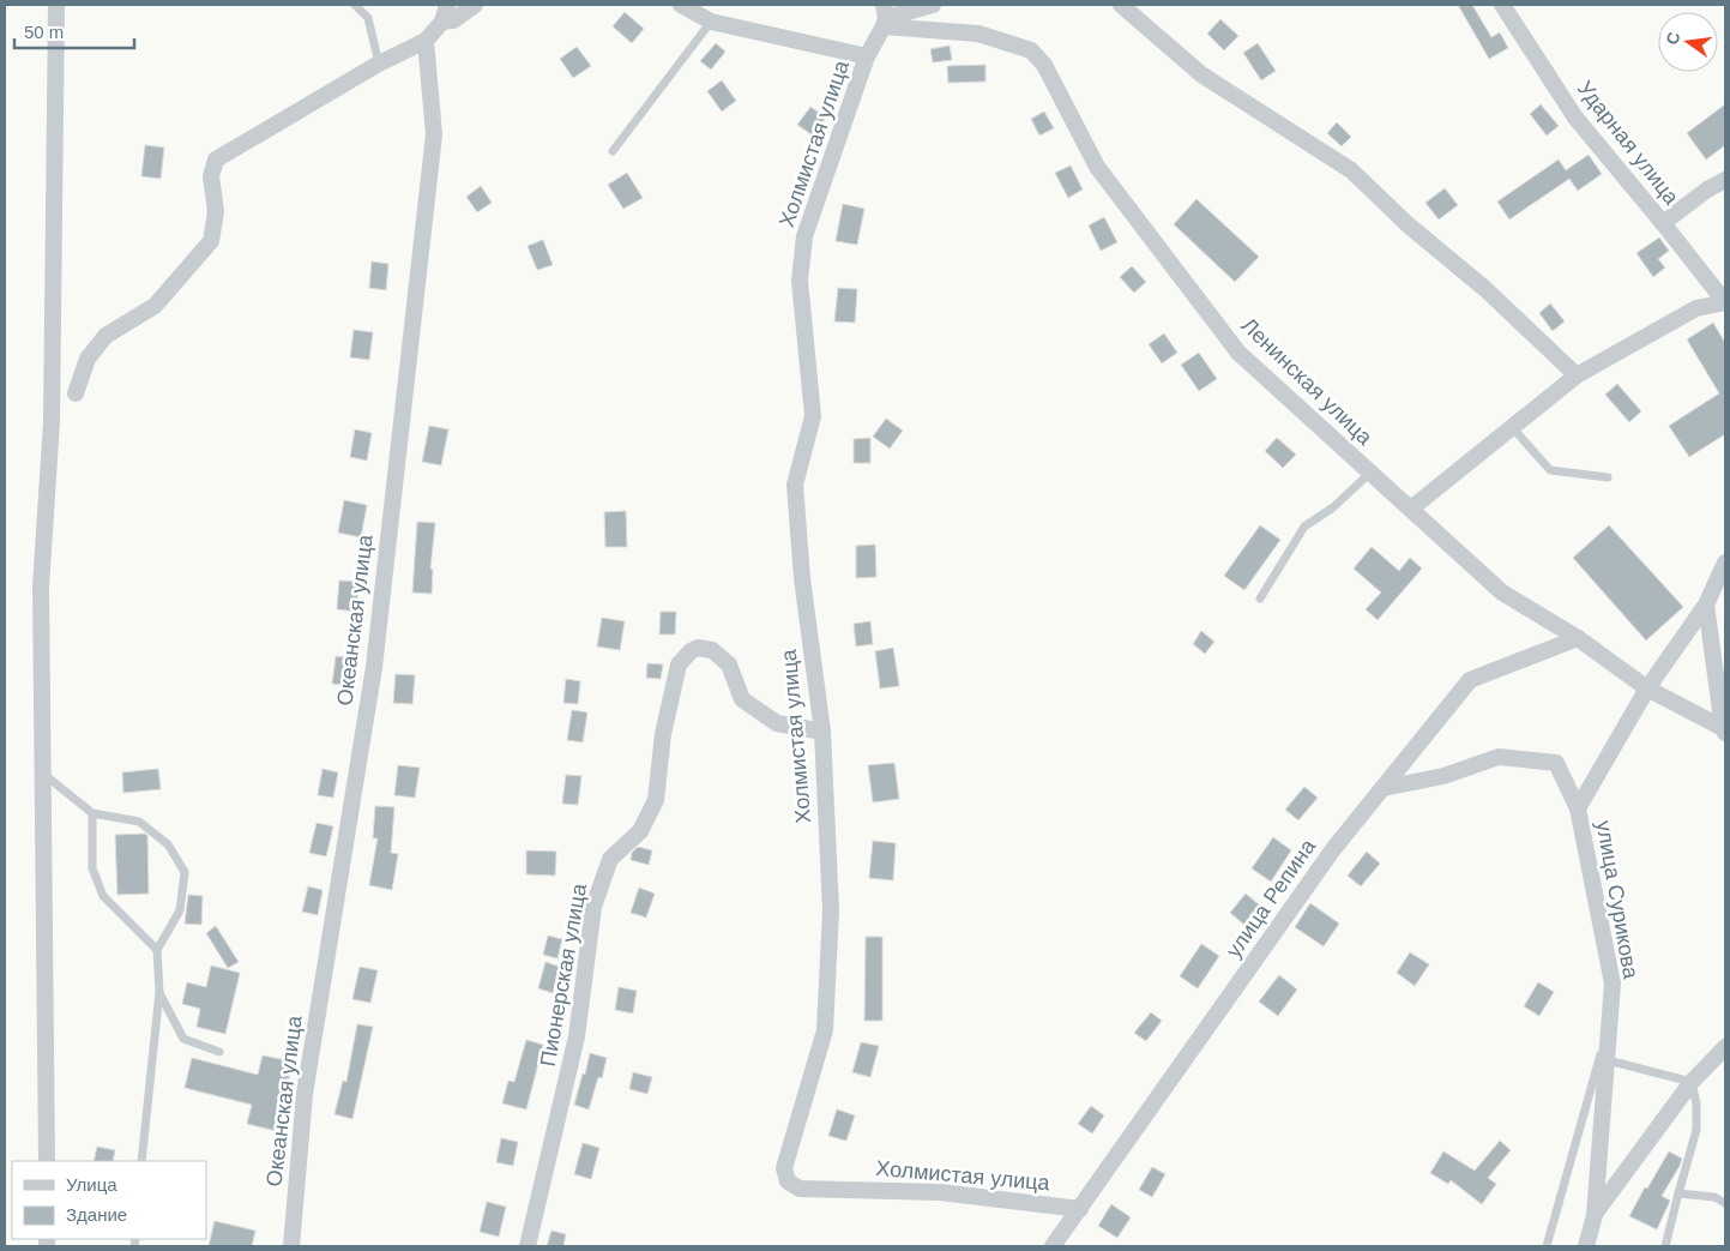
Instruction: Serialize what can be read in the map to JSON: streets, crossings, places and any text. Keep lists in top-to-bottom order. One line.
{"streets":{"street":["Ударная улица","Холмистая улица","Ленинская улица","Океанская улица","улица Репина","улица Сурикова","Пионерская улица"]},"crossings":[["Холмистая улица","Ленинская улица"],["Холмистая улица","улица Репина"],["Холмистая улица","Пионерская улица"],["Ленинская улица","улица Репина"],["Ленинская улица","улица Сурикова"]],"legend":["Улица","Здание"],"scale_bar":"50 m","north":"left"}
